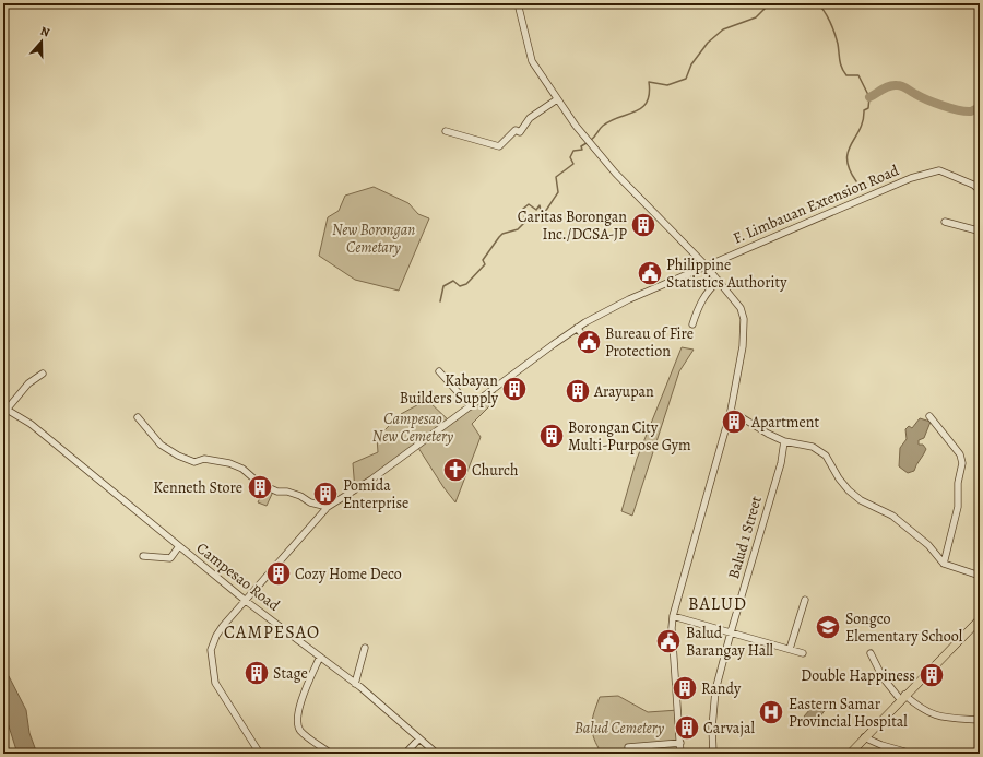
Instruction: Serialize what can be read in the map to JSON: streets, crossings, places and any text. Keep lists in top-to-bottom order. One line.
{"streets":{"street":["F. Limbauan Extension Road","Balud 1 Street","Campesao Road"]},"crossings":[["F. Limbauan Extension Road","Campesao Road"]],"districts":["BALUD","CAMPESAO"],"parks":["New Borongan Cemetary","Campesao New Cemetery","Balud Cemetery"],"places":{"building":["Caritas Borongan Inc./DCSA-JP","Kabayan Builders Supply","Arayupan","Apartment","Borongan City Multi-Purpose Gym","Kenneth Store","Pomida Enterprise","Cozy Home Deco","Stage","Double Happiness","Randy","Carvajal"],"public building":["Philippine Statistics Authority","Bureau of Fire Protection","Balud Barangay Hall"],"church":["Church"],"school or university":["Songco Elementary School"],"hospital":["Eastern Samar Provincial Hospital"]},"north":"top"}
